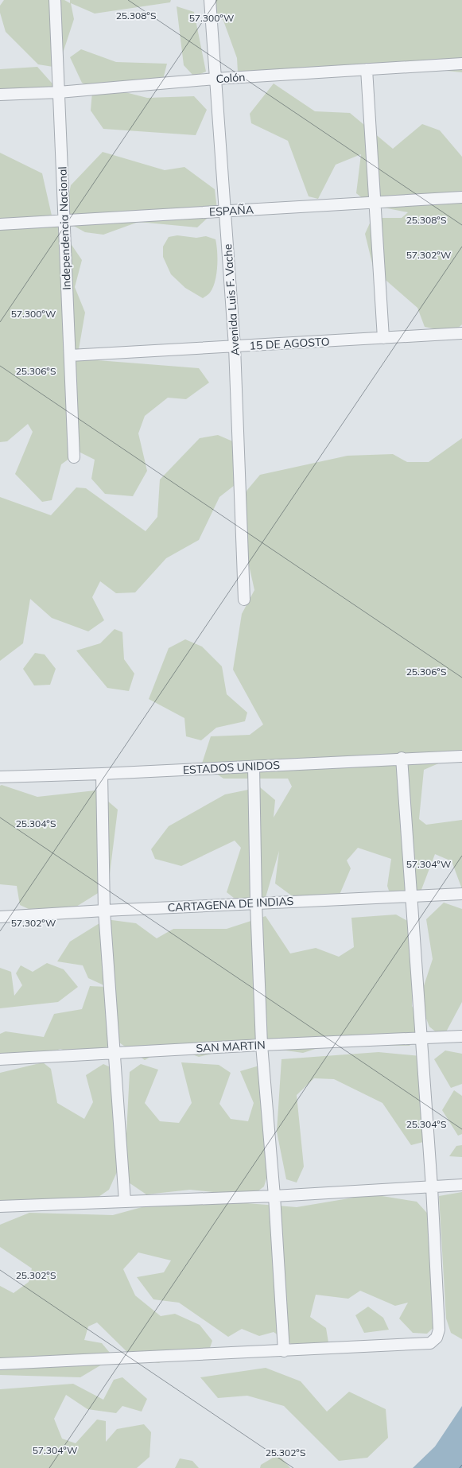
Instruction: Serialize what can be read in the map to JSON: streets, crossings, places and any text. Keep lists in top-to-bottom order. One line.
{"streets":{"street":["Colón","ESPAÑA","Independencia Nacional","Avenida Luis F. Vache","15 DE AGOSTO","ESTADOS UNIDOS","CARTAGENA DE INDIAS","SAN MARTIN"]},"crossings":[["Colón","Independencia Nacional"],["Colón","Avenida Luis F. Vache"],["ESPAÑA","Independencia Nacional"],["ESPAÑA","Avenida Luis F. Vache"],["Independencia Nacional","15 DE AGOSTO"],["Avenida Luis F. Vache","15 DE AGOSTO"]],"coordinates":["25.308°S","57.300°W","57.302°W","25.306°S","25.304°S","57.304°W","25.302°S"]}
